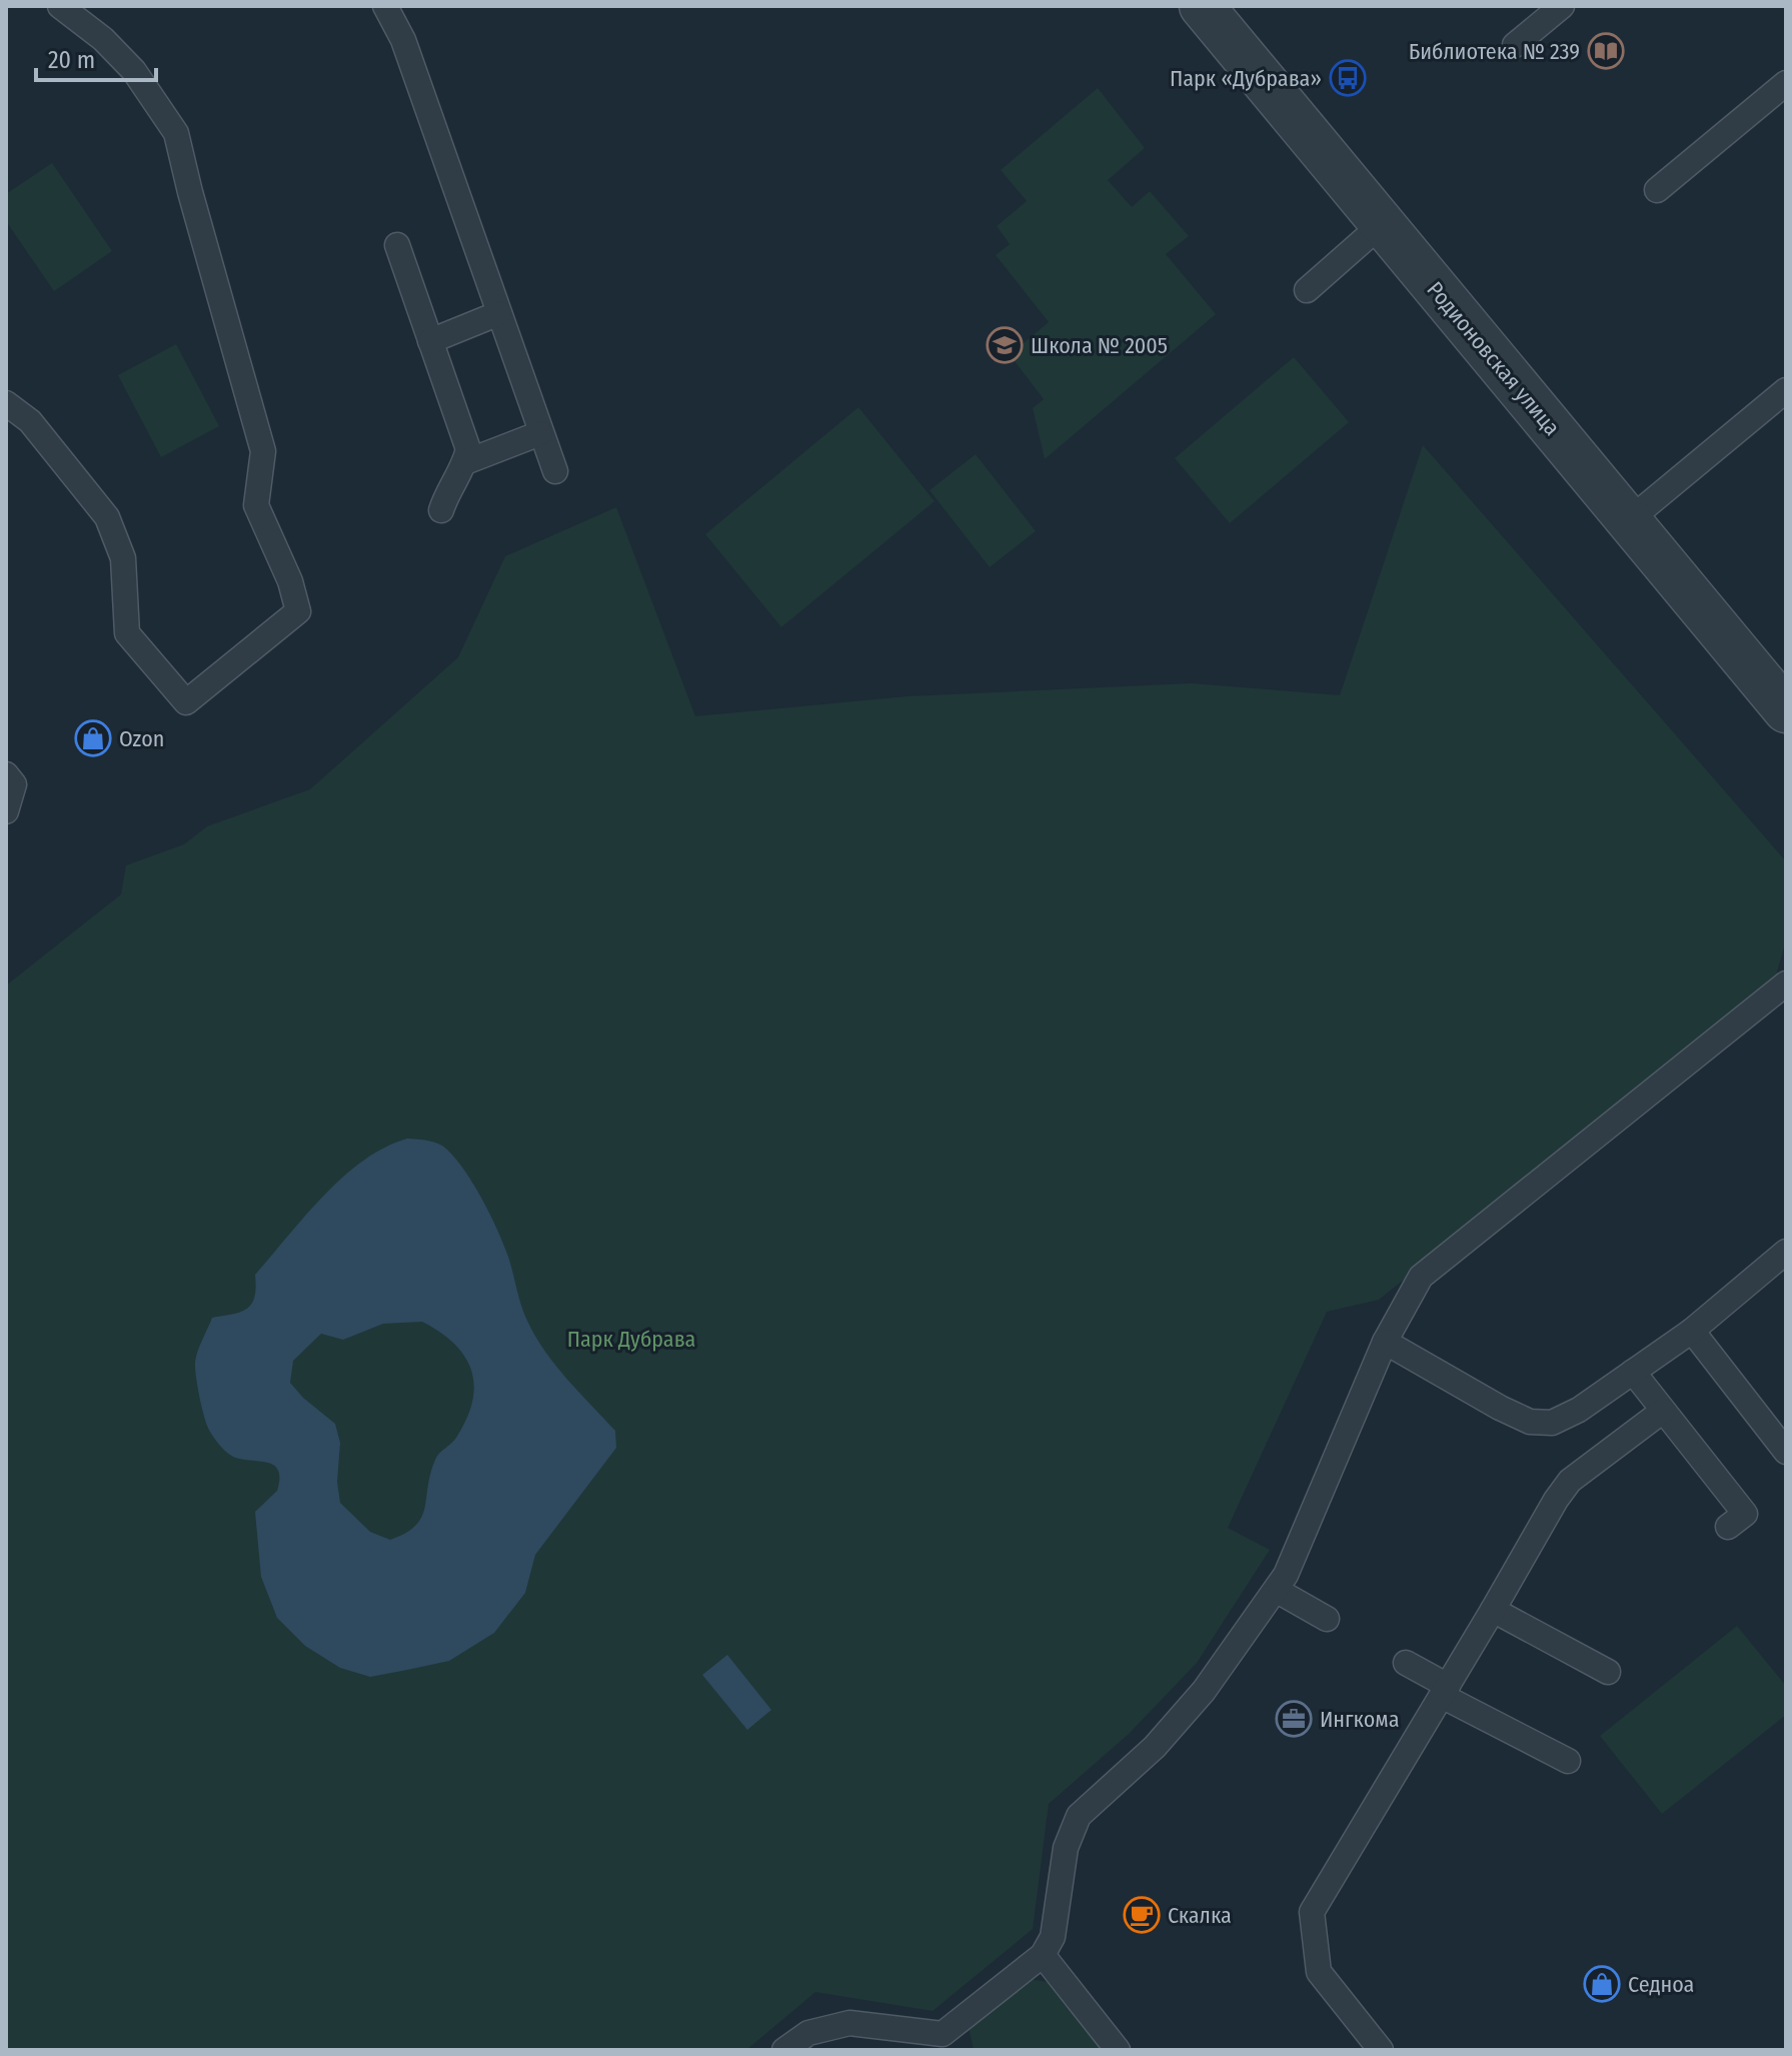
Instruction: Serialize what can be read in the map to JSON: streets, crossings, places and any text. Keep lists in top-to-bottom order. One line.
{"streets":{"street":["Родионовская улица"]},"parks":["Парк Дубрава"],"places":{"library":["Библиотека № 239"],"bus stop":["Парк «Дубрава»"],"school or university":["Школа № 2005"],"shop":["Ozon","Седноа"],"office":["Ингкома"],"cafe":["Скалка"]},"scale_bar":"20 m"}
